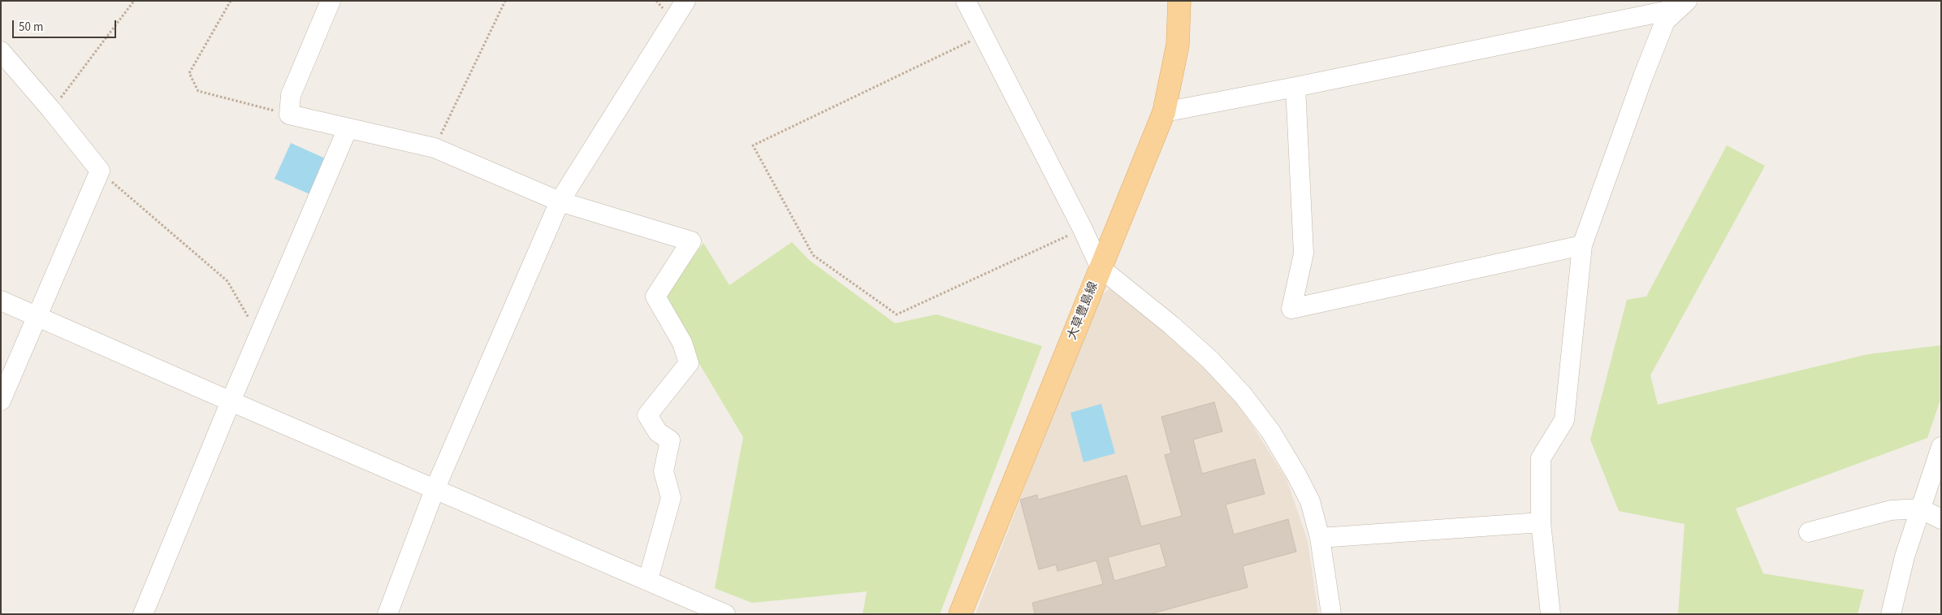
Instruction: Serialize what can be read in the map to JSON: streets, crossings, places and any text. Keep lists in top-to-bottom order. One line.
{"streets":{"main road":["大草豊島線"]},"scale_bar":"50 m"}
